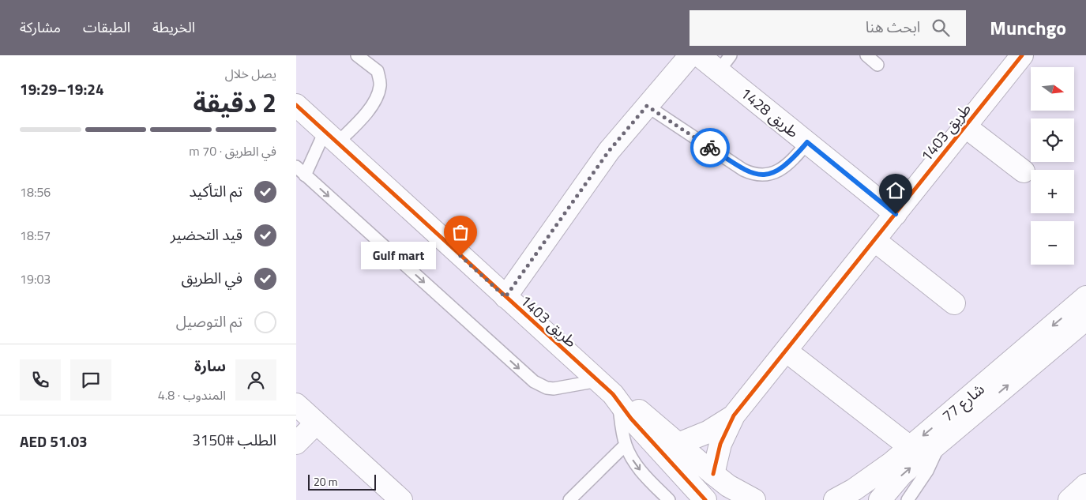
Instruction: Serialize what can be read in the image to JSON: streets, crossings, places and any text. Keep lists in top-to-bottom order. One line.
{"streets":{"street":["طريق 1428","طريق 1403","شارع 77"]},"crossings":[["طريق 1428","طريق 1403"]],"places":["Gulf mart"],"scale_bar":"20 m","north":"right","page":{"header":"Munchgo","search":"ابحث هنا","nav":["الخريطة","الطبقات","مشاركة"],"heading":["2 دقيقة","يصل خلال","19:24–19:29"],"panel":["سارة","المندوب · 4.8","الطلب #3150","AED 51.03"],"map_buttons":["+","−"],"bar":"في الطريق · 70 m","list":[["تم التأكيد","18:56"],["قيد التحضير","18:57"],["في الطريق","19:03"],"تم التوصيل"],"bubble":"Gulf mart","scale":"20 m"}}
